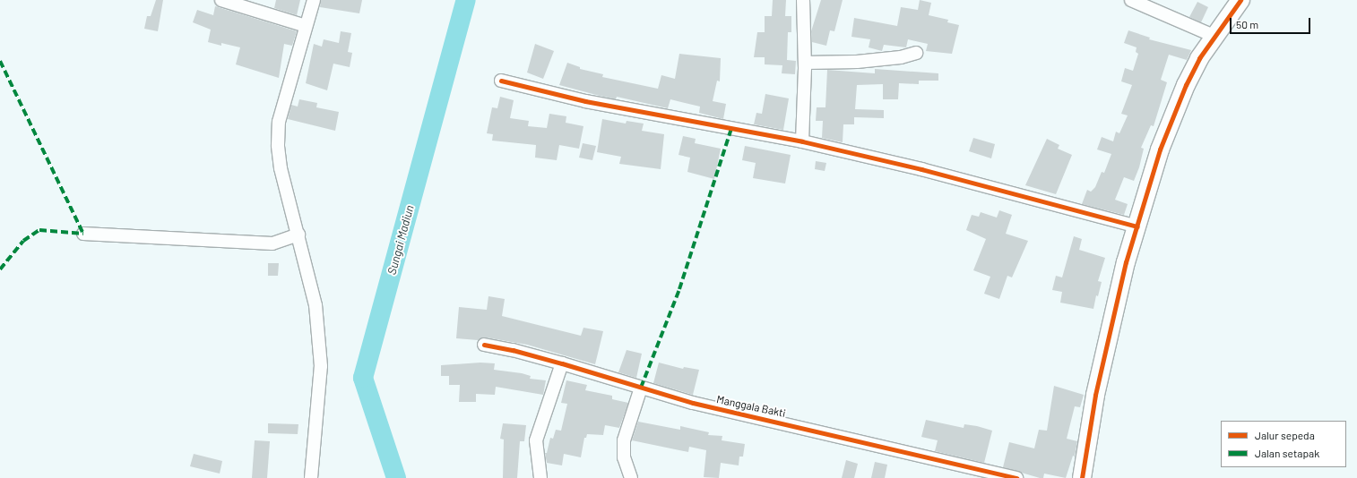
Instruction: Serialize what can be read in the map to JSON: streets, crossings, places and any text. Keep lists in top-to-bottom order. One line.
{"streets":{"street":["Manggala Bakti"]},"water":["Sungai Madiun"],"legend":["Jalur sepeda","Jalan setapak"],"scale_bar":"50 m"}
